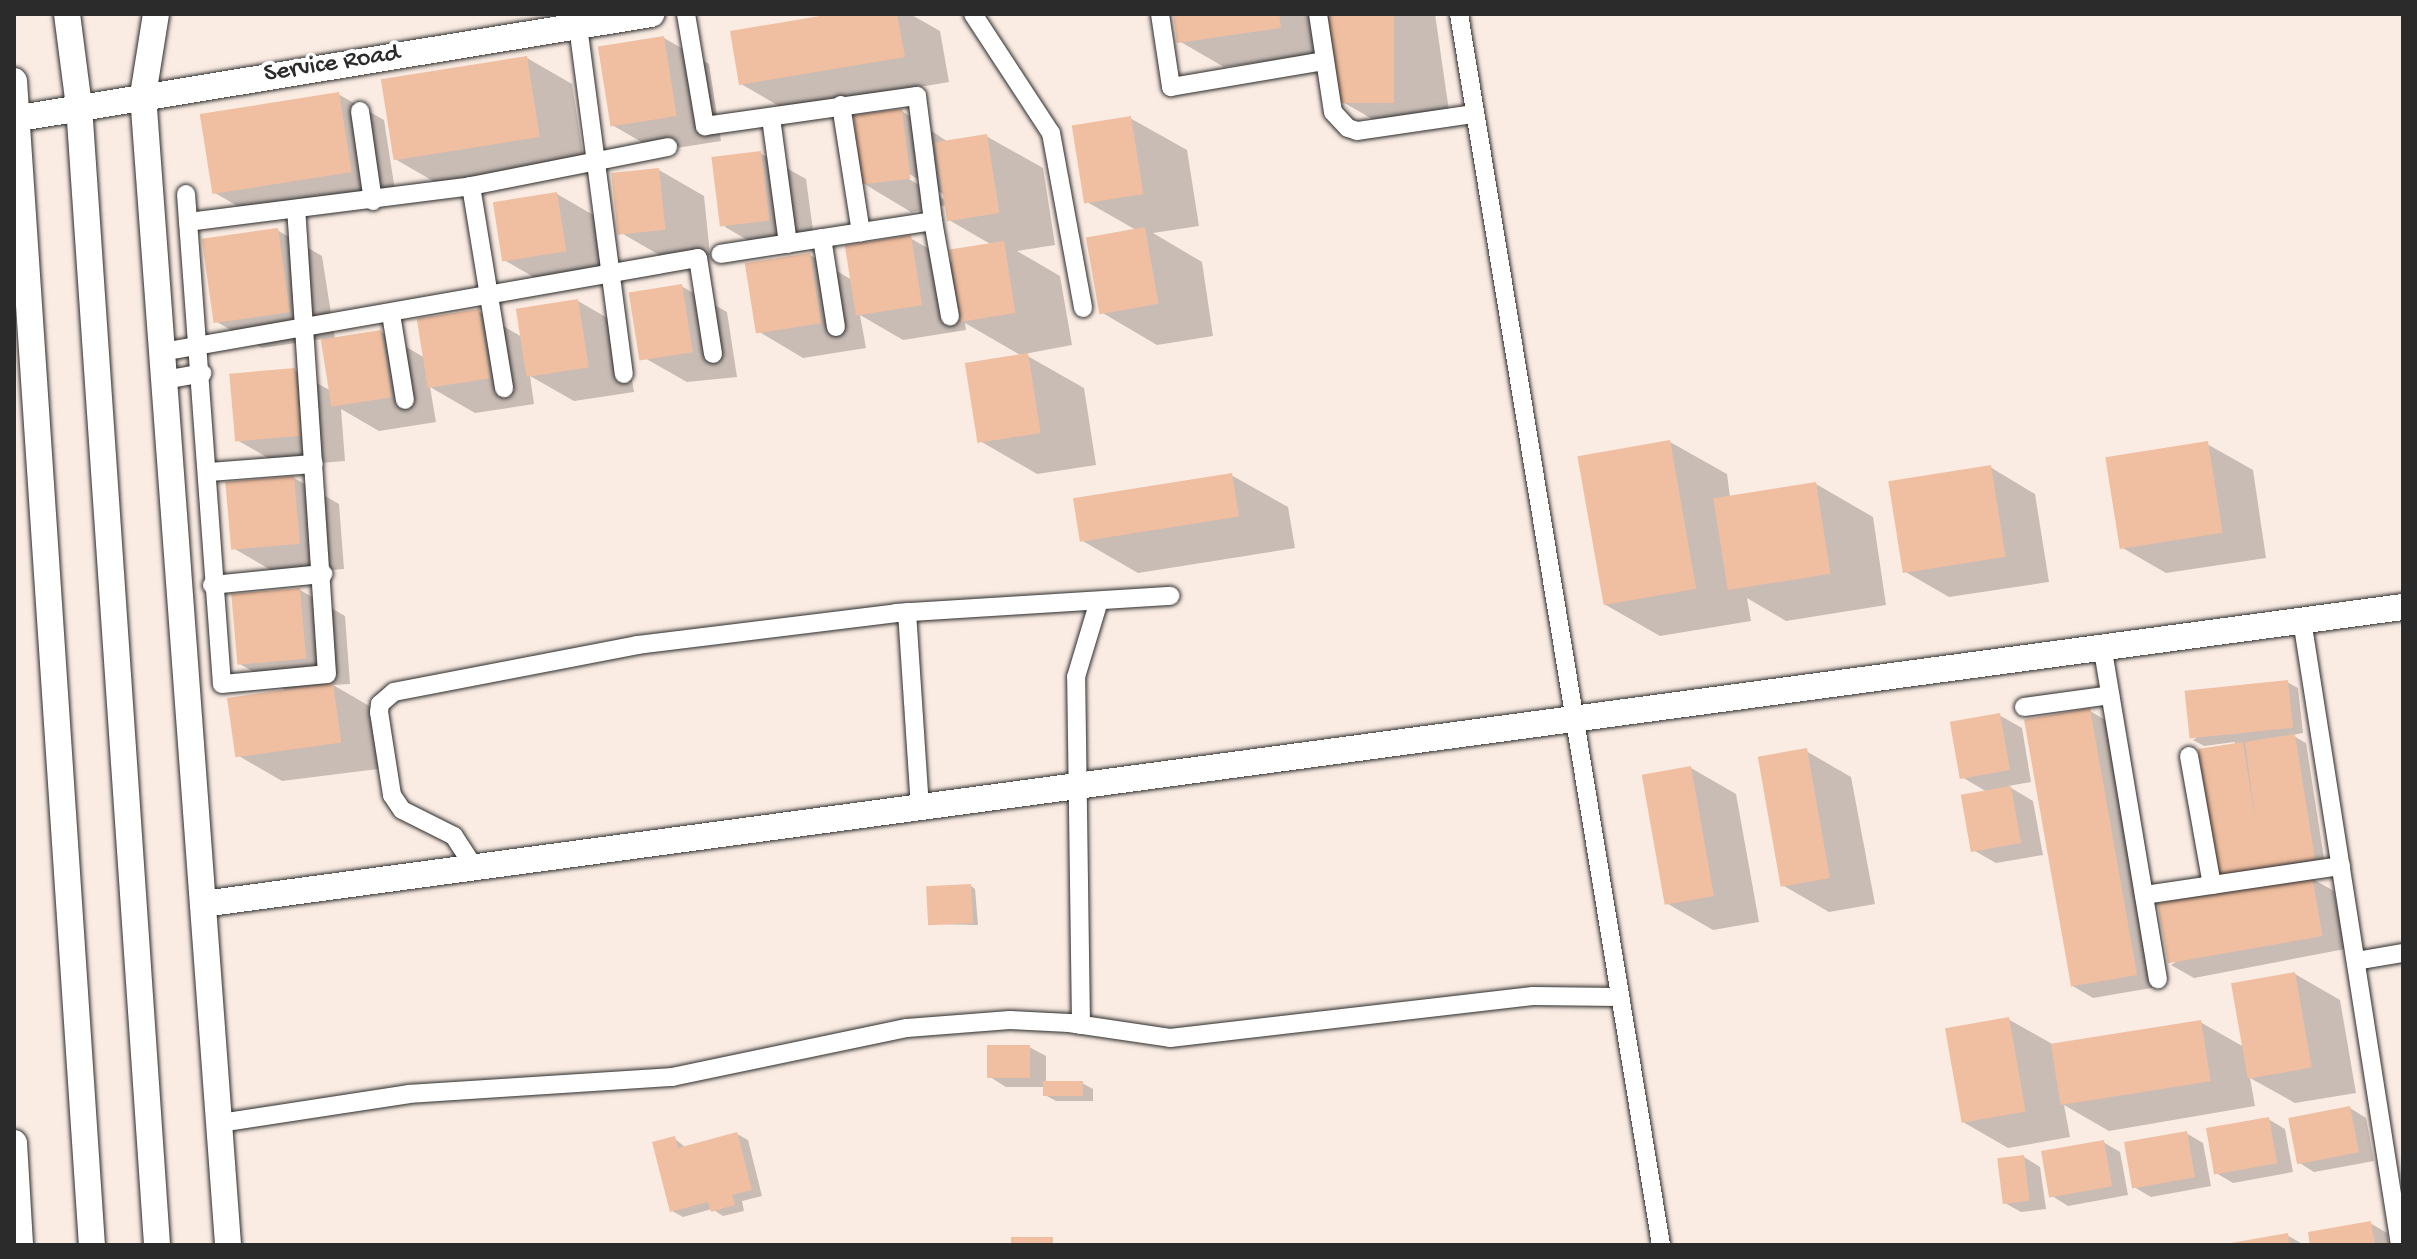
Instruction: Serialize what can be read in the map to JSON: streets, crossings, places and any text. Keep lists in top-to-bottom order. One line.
{"streets":{"street":["Service Road"]}}
